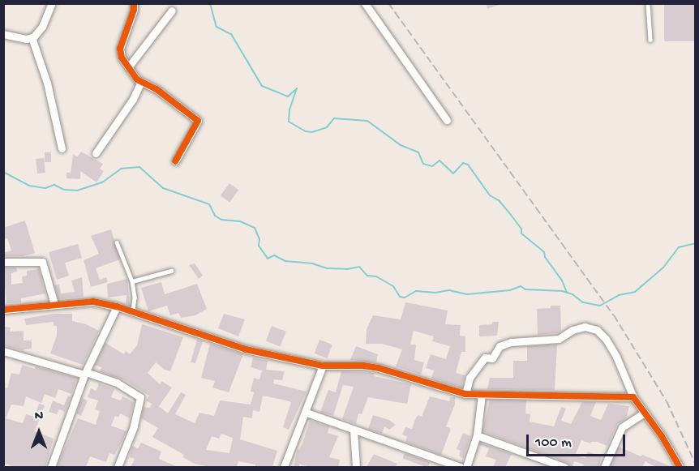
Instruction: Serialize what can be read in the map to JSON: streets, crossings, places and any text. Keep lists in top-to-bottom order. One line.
{"scale_bar":"100 m","north":"top"}
